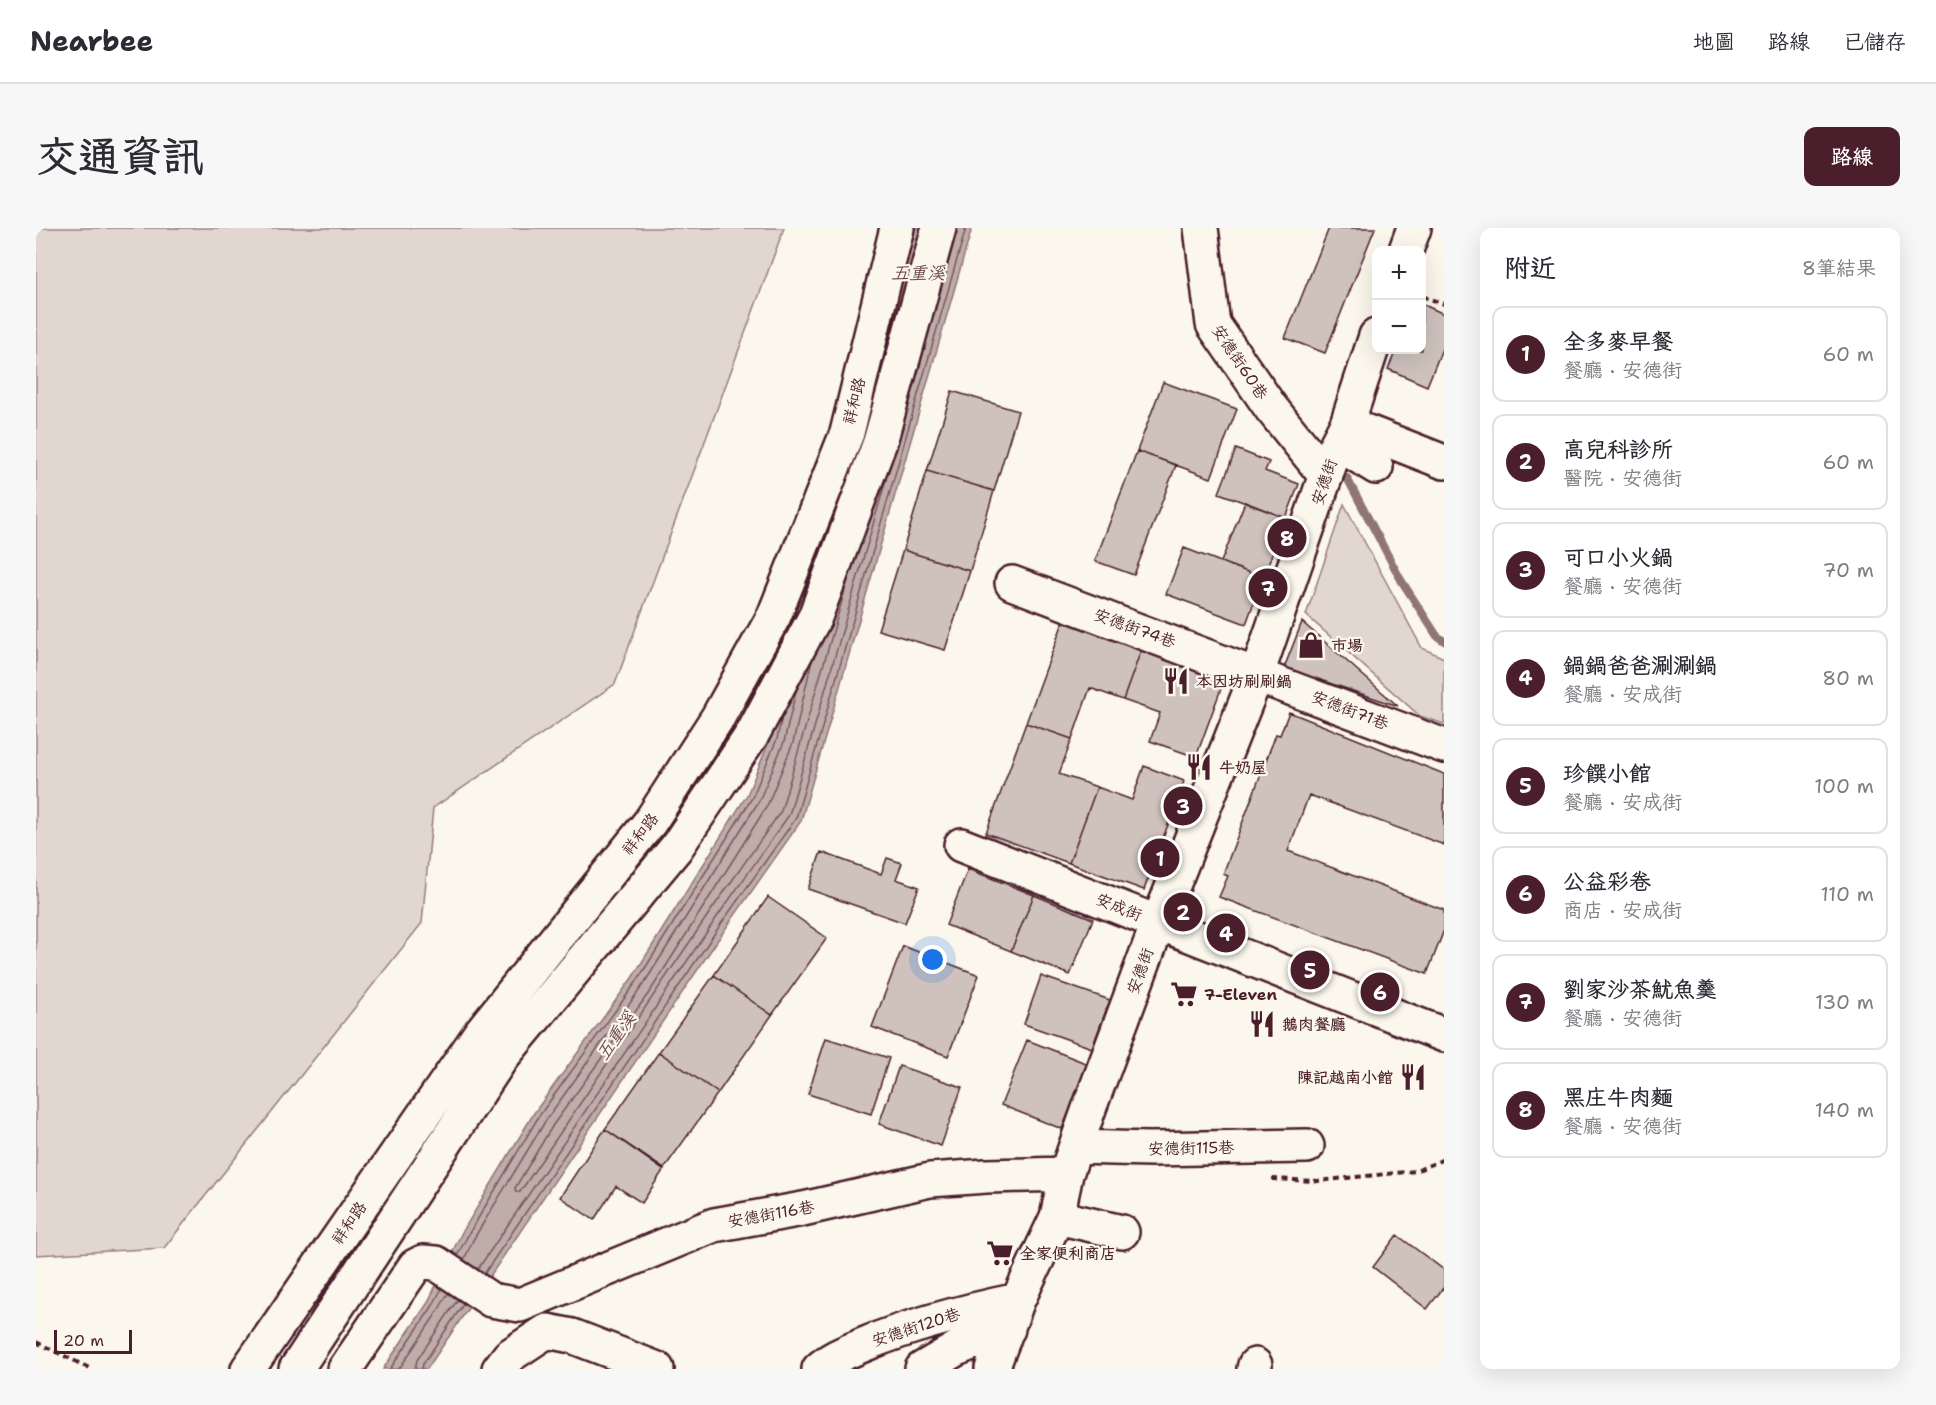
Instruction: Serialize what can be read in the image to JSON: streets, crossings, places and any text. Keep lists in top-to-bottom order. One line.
{"streets":{"street":["安德街60巷","祥和路","安德街","安德街74巷","安德街71巷","安成街","安德街115巷","安德街116巷","安德街120巷"]},"crossings":[["安德街60巷","安德街"],["安德街","安德街74巷"],["安德街","安德街71巷"],["安德街","安成街"],["安德街","安德街115巷"],["安德街","安德街116巷"],["安德街","安德街120巷"],["安德街74巷","安德街71巷"],["安德街115巷","安德街116巷"]],"water":["五重溪"],"places":{"shop":["市場"],"restaurant":["本因坊刷刷鍋","牛奶屋","鵝肉餐廳","陳記越南小館"],"supermarket":["7-Eleven","全家便利商店"]},"scale_bar":"20 m","page":{"header":"Nearbee","nav":["地圖","路線","已儲存"],"buttons":"路線","title":"交通資訊","heading":["附近","8筆結果"],"map_buttons":["+","−"],"list":[{"mark":"1","name":"全多麥早餐","note":"餐廳 · 安德街","value":"60 m"},{"mark":"2","name":"高兒科診所","note":"醫院 · 安德街","value":"60 m"},{"mark":"3","name":"可口小火鍋","note":"餐廳 · 安德街","value":"70 m"},{"mark":"4","name":"鍋鍋爸爸涮涮鍋","note":"餐廳 · 安成街","value":"80 m"},{"mark":"5","name":"珍饌小館","note":"餐廳 · 安成街","value":"100 m"},{"mark":"6","name":"公益彩卷","note":"商店 · 安成街","value":"110 m"},{"mark":"7","name":"劉家沙茶魷魚羹","note":"餐廳 · 安德街","value":"130 m"},{"mark":"8","name":"黑庄牛肉麵","note":"餐廳 · 安德街","value":"140 m"}],"pins":["8","7","3","1","2","4","5","6"],"scale":"20 m"}}
